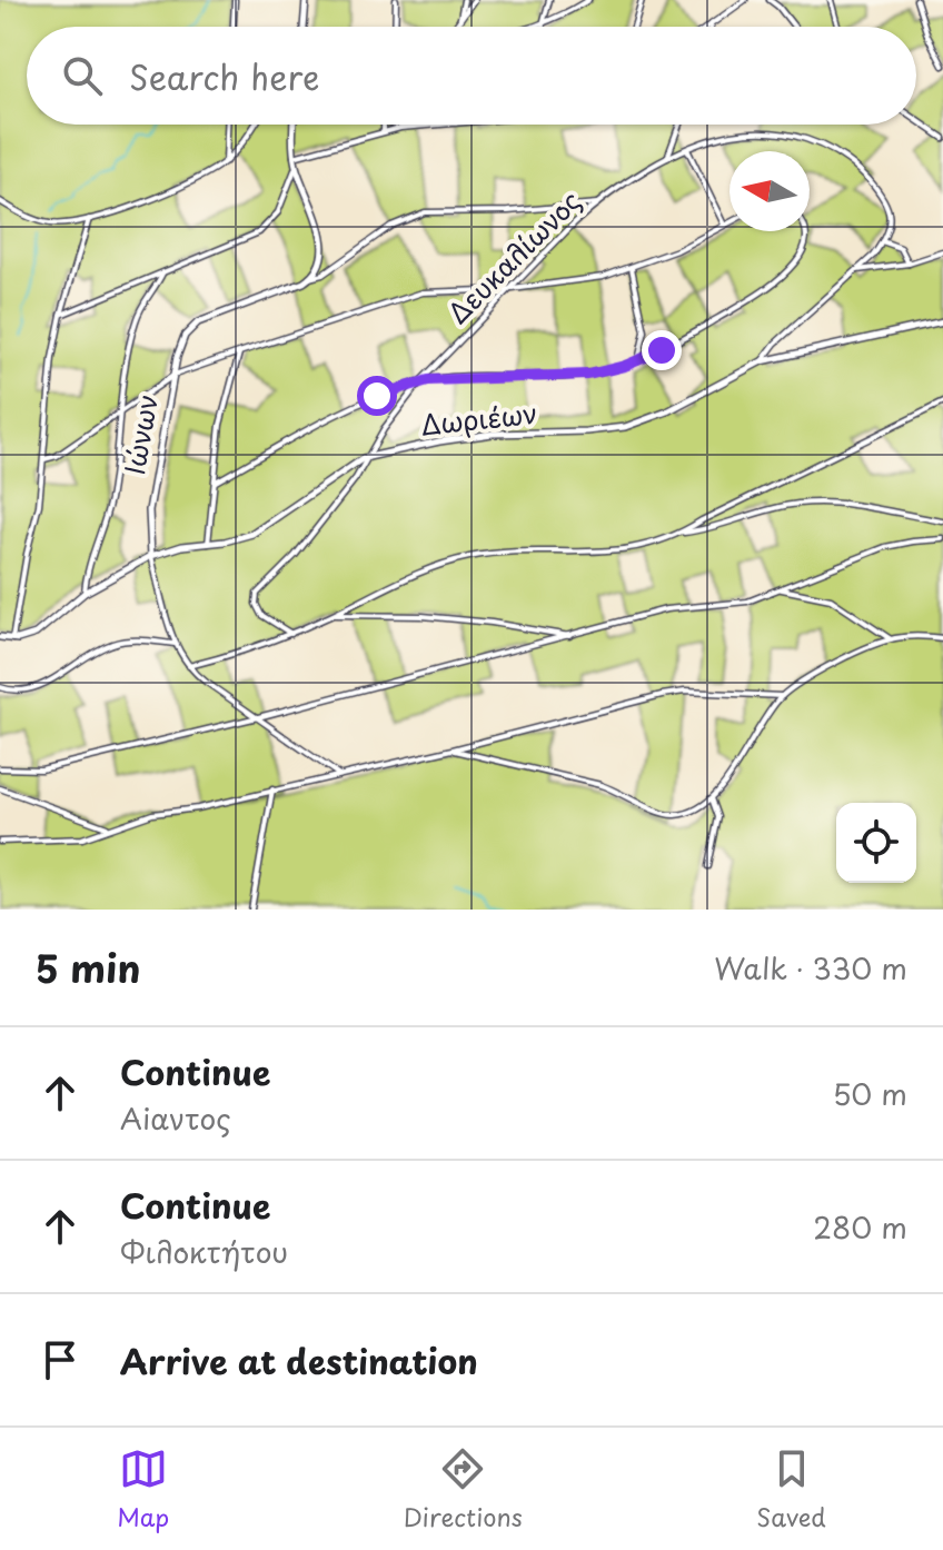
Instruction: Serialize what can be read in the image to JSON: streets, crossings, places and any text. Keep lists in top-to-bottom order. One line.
{"streets":{"street":["Δευκαλίωνος","Δωριέων","Ιώνων"]},"crossings":[["Δευκαλίωνος","Δωριέων"],["Δωριέων","Ιώνων"]],"north":"left","page":{"search":"Search here","heading":["5 min","Walk · 330 m"],"list":[["Continue","Aiαντος","50 m"],["Continue","Φιλοκτήτου","280 m"],"Arrive at destination"],"nav":["Map","Directions","Saved"]}}
